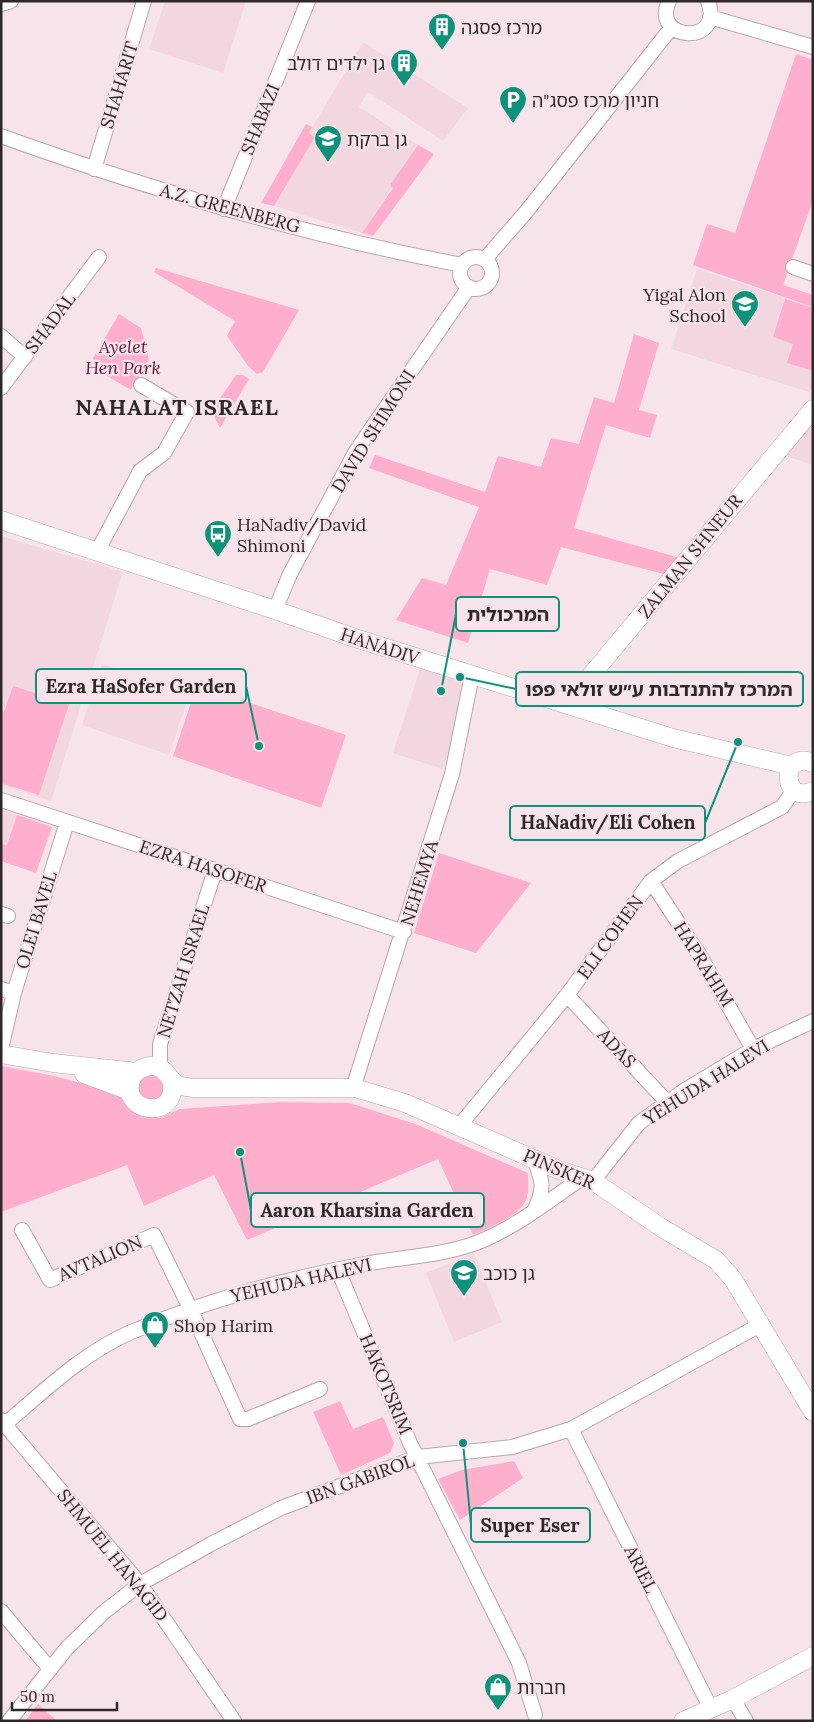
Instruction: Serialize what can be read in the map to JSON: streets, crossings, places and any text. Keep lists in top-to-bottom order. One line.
{"streets":{"street":["SHAHARIT","SHABAZI","A.Z. GREENBERG","SHADAL","DAVID SHIMONI","ZALMAN SHNEUR","HANADIV","EZRA HASOFER","NEHEMYA","OLEI BAVEL","ELI COHEN","HAPRAHIM","NETZAH ISRAEL","ADAS","YEHUDA HALEVI","PINSKER","AVTALION","HAKOTSRIM","IBN GABIROL","SHMUEL HANAGID","ARIEL"]},"crossings":[["SHAHARIT","A.Z. GREENBERG"],["SHABAZI","A.Z. GREENBERG"],["A.Z. GREENBERG","DAVID SHIMONI"],["DAVID SHIMONI","HANADIV"],["ZALMAN SHNEUR","HANADIV"],["HANADIV","NEHEMYA"],["EZRA HASOFER","NEHEMYA"],["EZRA HASOFER","OLEI BAVEL"],["EZRA HASOFER","NETZAH ISRAEL"],["NEHEMYA","PINSKER"],["ELI COHEN","HAPRAHIM"],["ELI COHEN","ADAS"],["ELI COHEN","PINSKER"],["HAPRAHIM","YEHUDA HALEVI"],["NETZAH ISRAEL","PINSKER"],["ADAS","YEHUDA HALEVI"],["YEHUDA HALEVI","PINSKER"],["YEHUDA HALEVI","AVTALION"],["YEHUDA HALEVI","HAKOTSRIM"],["YEHUDA HALEVI","SHMUEL HANAGID"],["PINSKER","IBN GABIROL"],["HAKOTSRIM","IBN GABIROL"],["IBN GABIROL","SHMUEL HANAGID"],["IBN GABIROL","ARIEL"]],"districts":["NAHALAT ISRAEL"],"parks":["Ayelet Hen Park"],"places":{"building":["מרכז פסגה","גן ילדים דולב"],"parking":["חניון מרכז פסג\"ה"],"school or university":["גן ברקת","Yigal Alon School","גן כוכב"],"bus stop":["HaNadiv/David Shimoni"],"other":["המרכז להתנדבות ע״ש זולאי פפו","המרכולית","HaNadiv/Eli Cohen","Ezra HaSofer Garden","Aaron Kharsina Garden","Super Eser"],"shop":["Shop Harim","חברות"]},"scale_bar":"50 m"}
